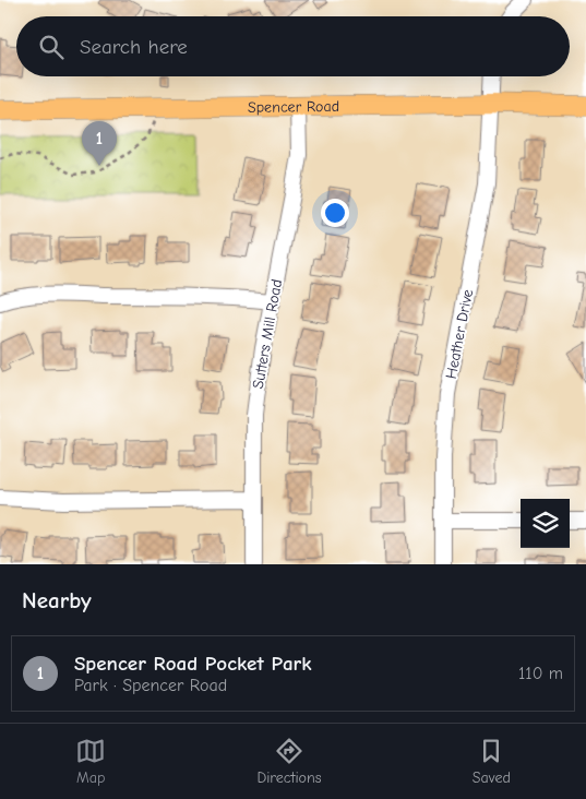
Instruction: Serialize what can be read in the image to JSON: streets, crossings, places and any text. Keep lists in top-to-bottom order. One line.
{"streets":{"main road":["Spencer Road"],"street":["Sutters Mill Road","Heather Drive"]},"crossings":[["Spencer Road","Sutters Mill Road"],["Spencer Road","Heather Drive"]],"page":{"search":"Search here","pins":"1","heading":"Nearby","list":[{"mark":"1","name":"Spencer Road Pocket Park","note":"Park · Spencer Road","value":"110 m"}],"nav":["Map","Directions","Saved"]}}
